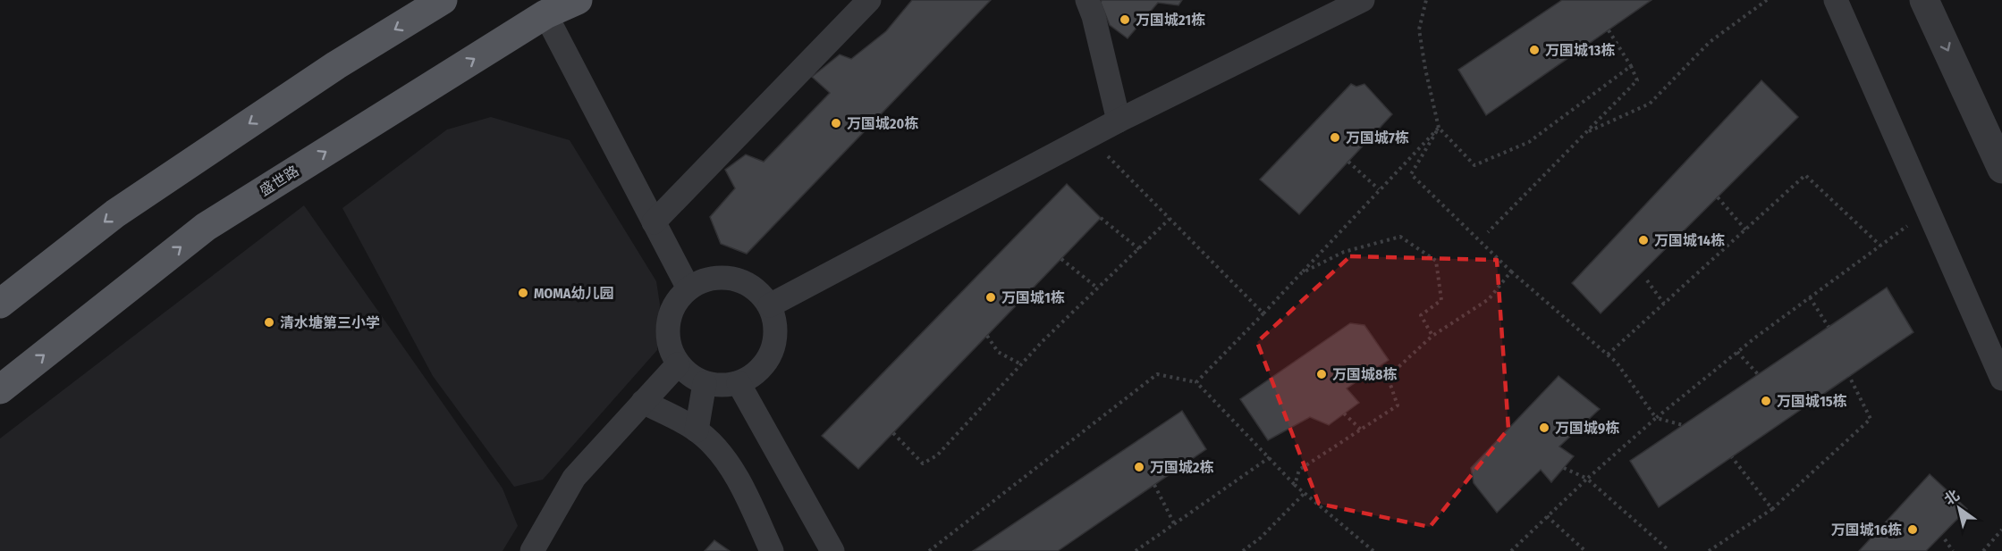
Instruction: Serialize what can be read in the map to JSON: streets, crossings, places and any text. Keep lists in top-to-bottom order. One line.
{"streets":{"main road":["盛世路"]},"places":["万国城21栋","万国城13栋","万国城20栋","万国城7栋","万国城14栋","MOMA幼儿园","万国城1栋","清水塘第三小学","万国城8栋","万国城15栋","万国城9栋","万国城2栋","万国城16栋"],"north":"top left"}
